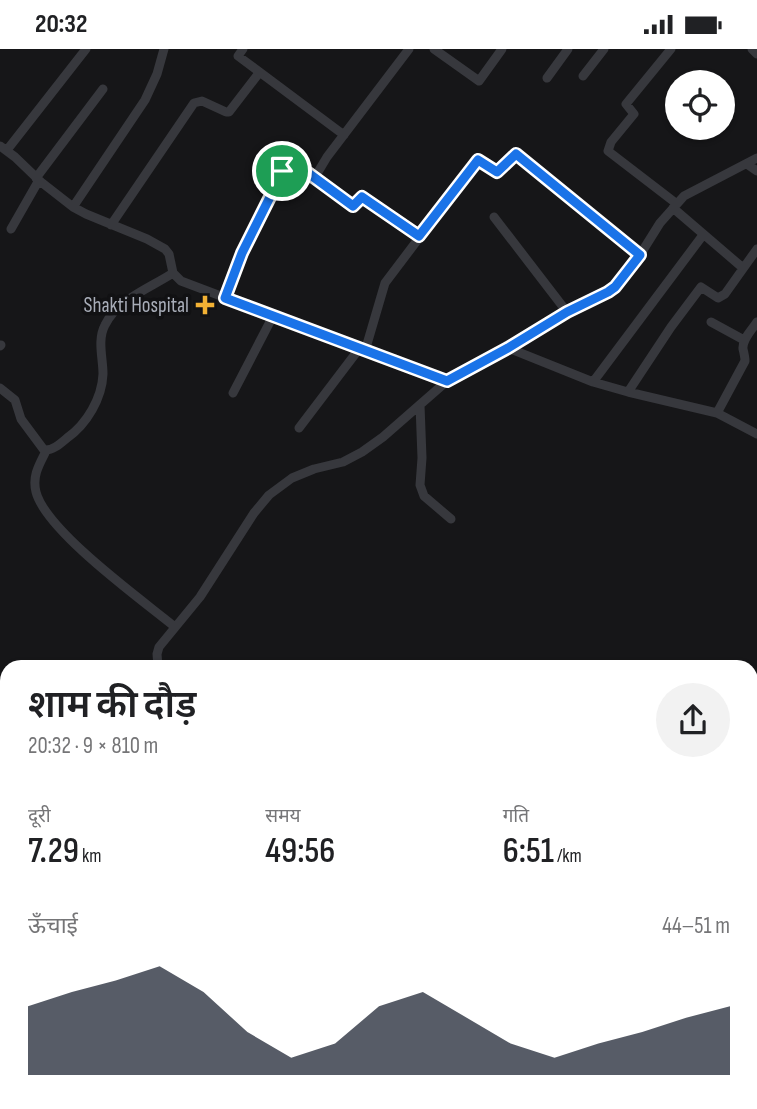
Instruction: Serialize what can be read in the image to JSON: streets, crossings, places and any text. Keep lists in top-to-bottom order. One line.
{"places":{"health":["Shakti Hospital"]},"page":{"status":"20:32","heading":["शाम की दौड़","20:32 · 9 × 810 m"],"stats":[["दूरी","7.29 km"],["समय","49:56"],["गति","6:51 /km"]],"chart":["ऊँचाई","44–51 m"]}}
